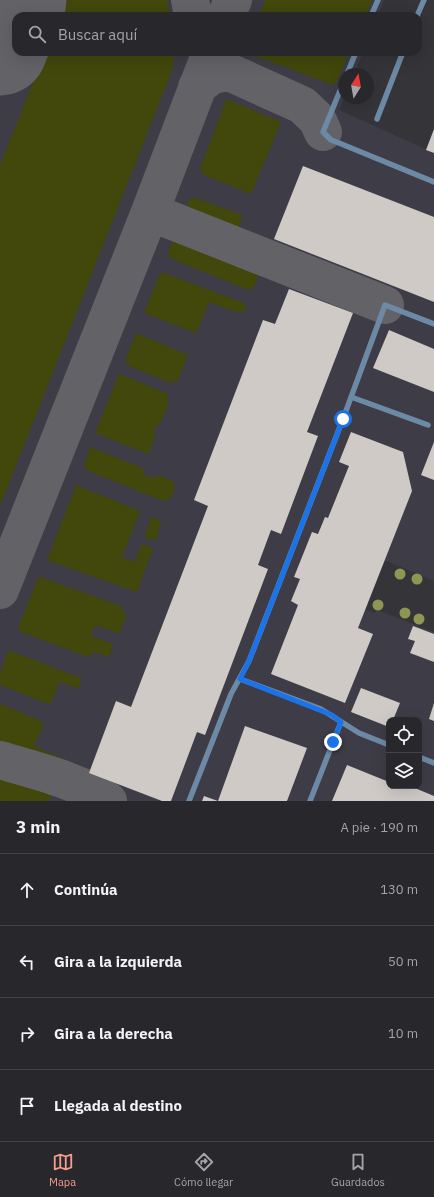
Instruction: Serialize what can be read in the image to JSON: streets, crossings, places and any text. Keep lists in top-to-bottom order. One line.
{"north":"top","page":{"search":"Buscar aquí","heading":["3 min","A pie · 190 m"],"list":[["Continúa","130 m"],["Gira a la izquierda","50 m"],["Gira a la derecha","10 m"],"Llegada al destino"],"nav":["Mapa","Cómo llegar","Guardados"]}}
